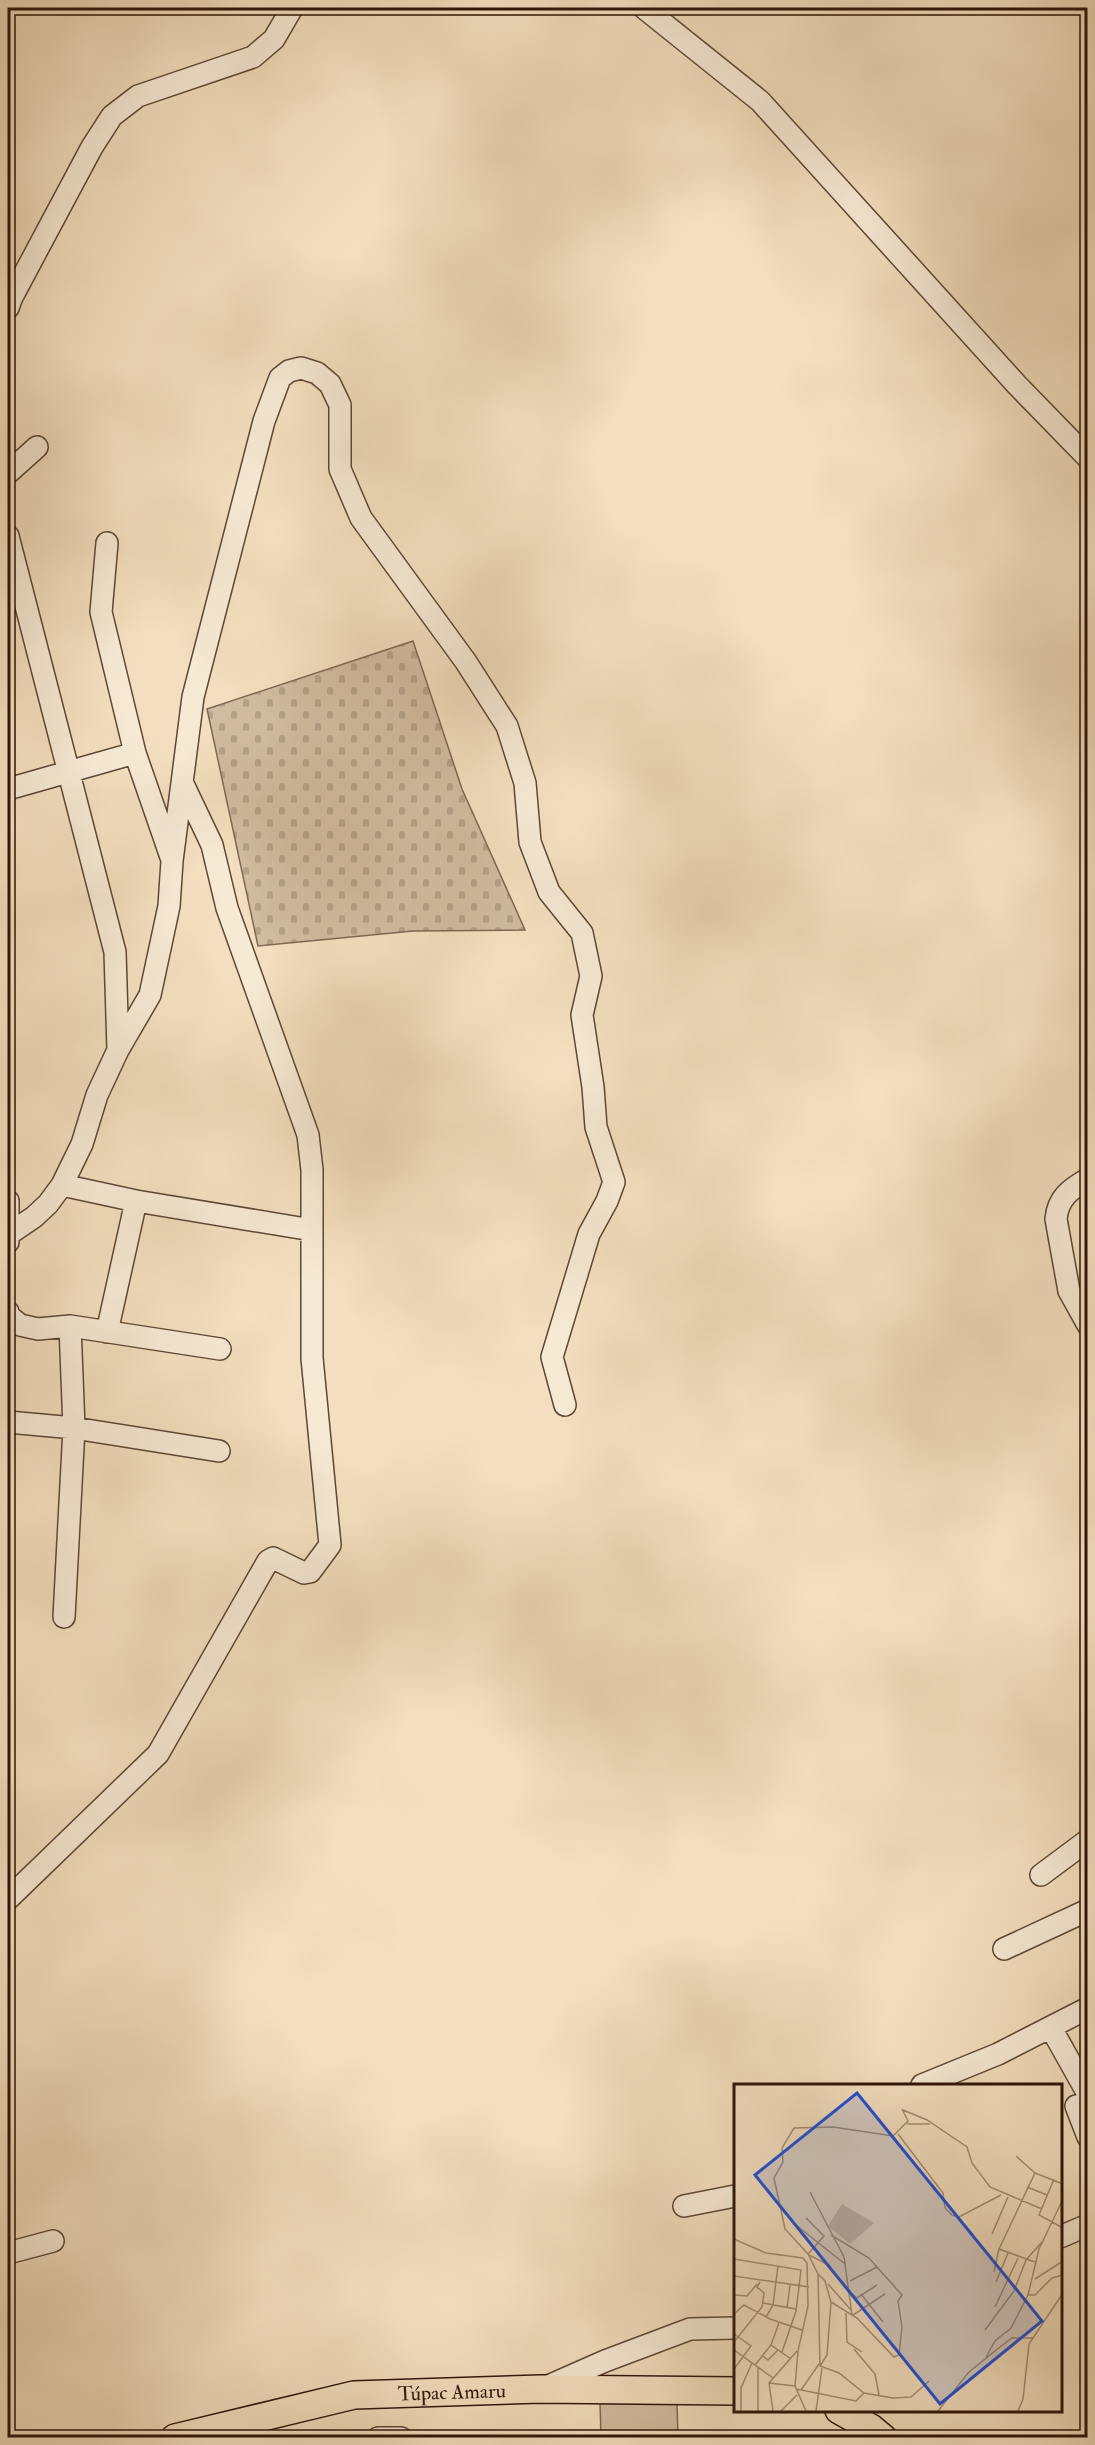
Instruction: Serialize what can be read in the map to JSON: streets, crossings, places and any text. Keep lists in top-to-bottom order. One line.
{"streets":{"main road":["Túpac Amaru"]}}
